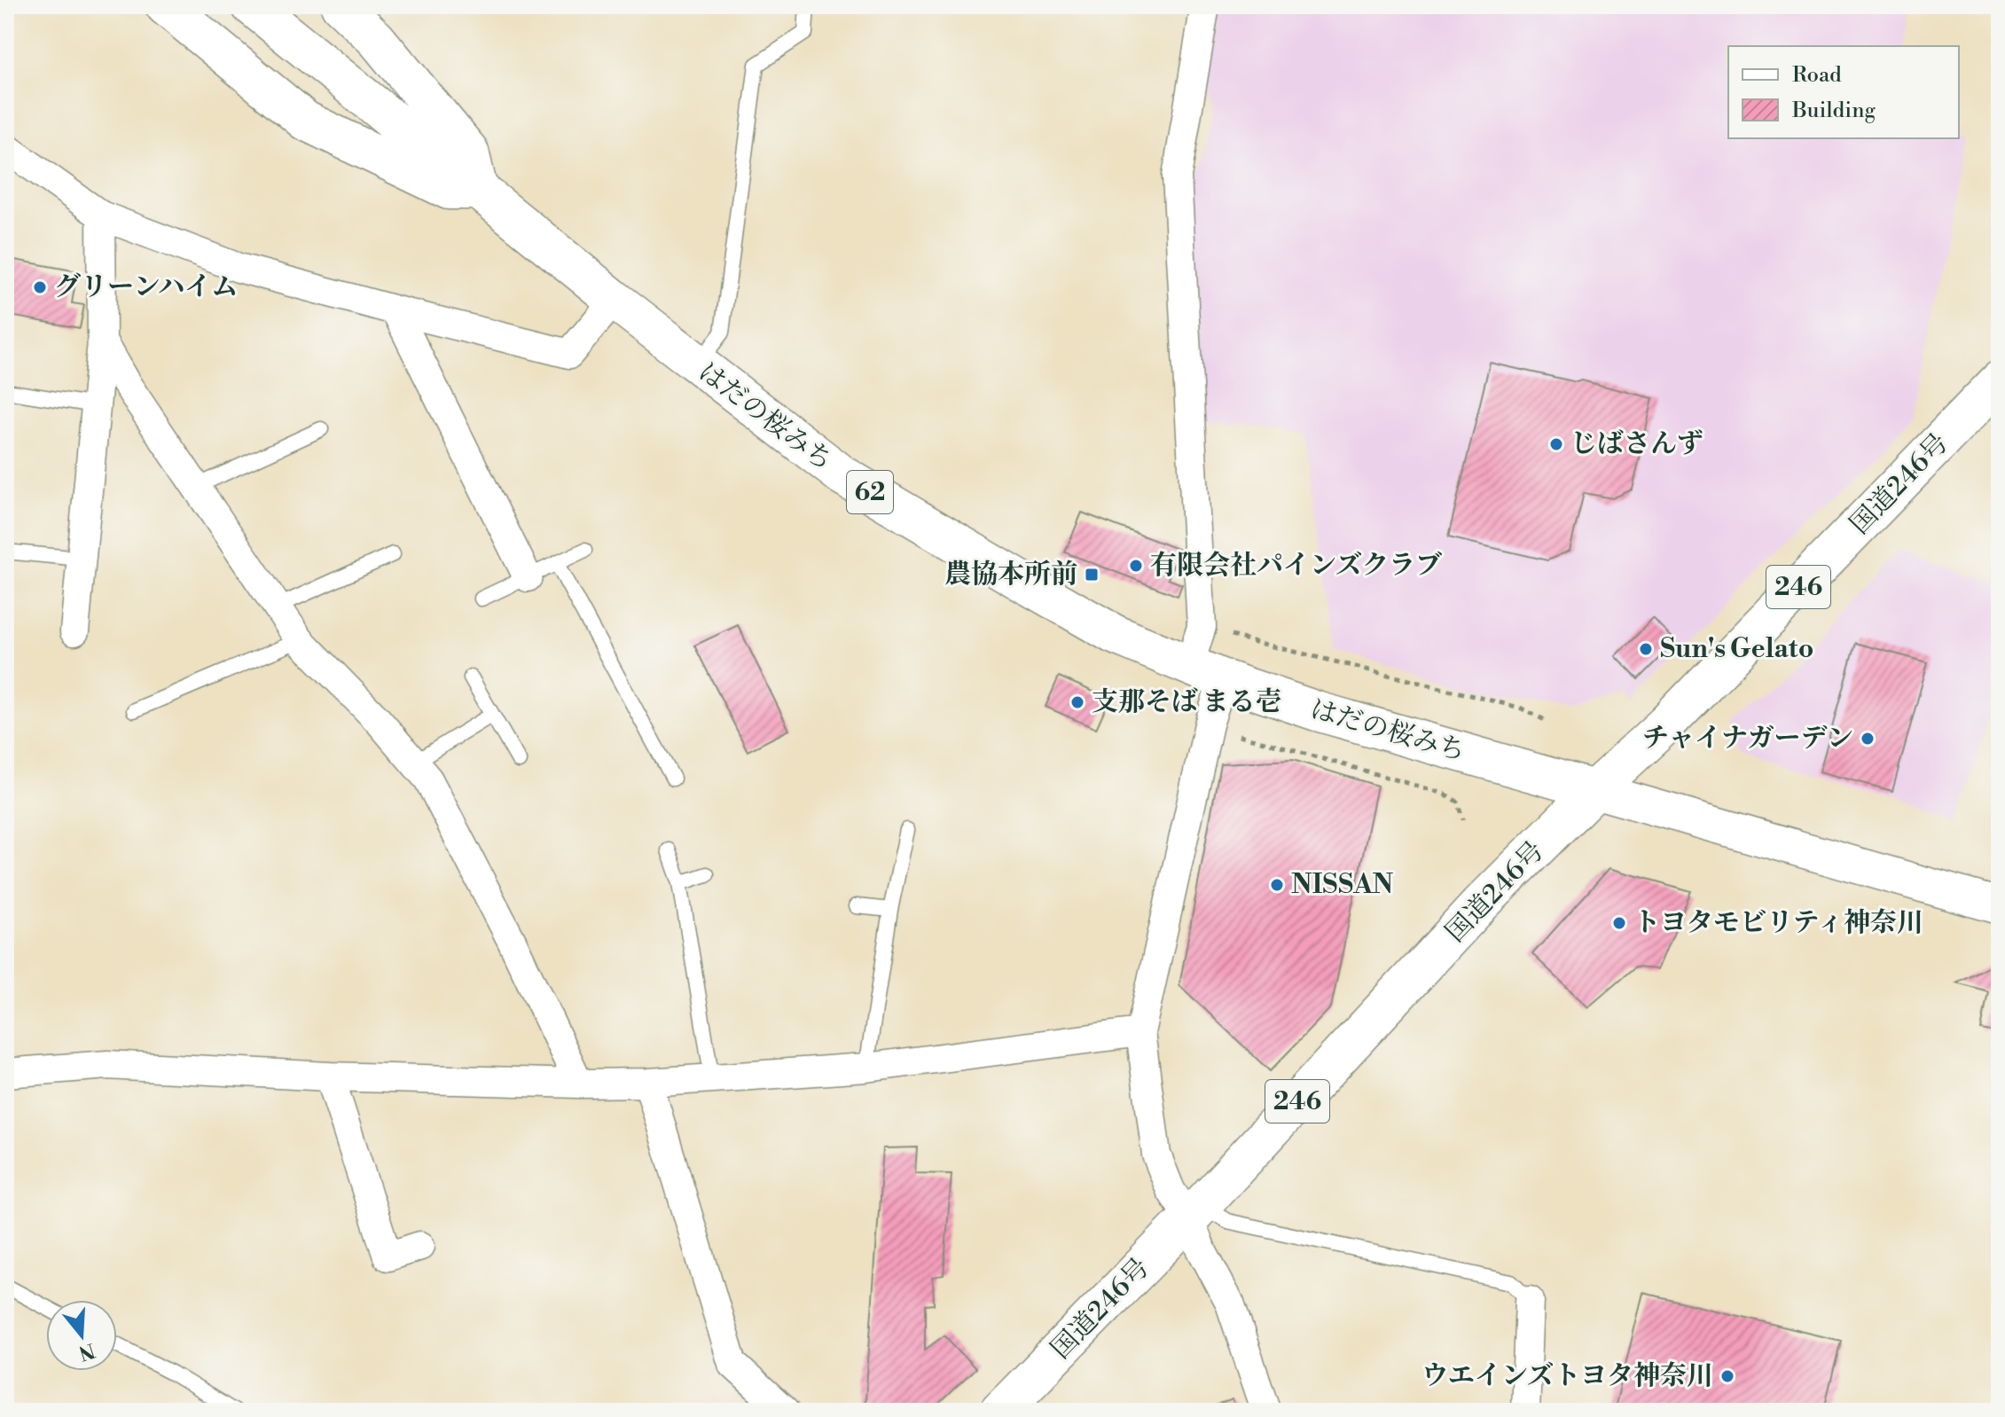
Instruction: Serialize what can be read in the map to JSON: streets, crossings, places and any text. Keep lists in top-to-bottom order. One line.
{"streets":{"main road":["はだの桜みち","国道246号","62","246"]},"crossings":[["はだの桜みち","国道246号"]],"places":{"other":["グリーンハイム","じばさんず","有限会社パインズクラブ","Sun's Gelato","支那そば まる壱","チャイナガーデン","NISSAN","トヨタモビリティ神奈川","ウエインズトヨタ神奈川"],"transit":["農協本所前"]},"legend":["Road","Building"],"north":"bottom"}
